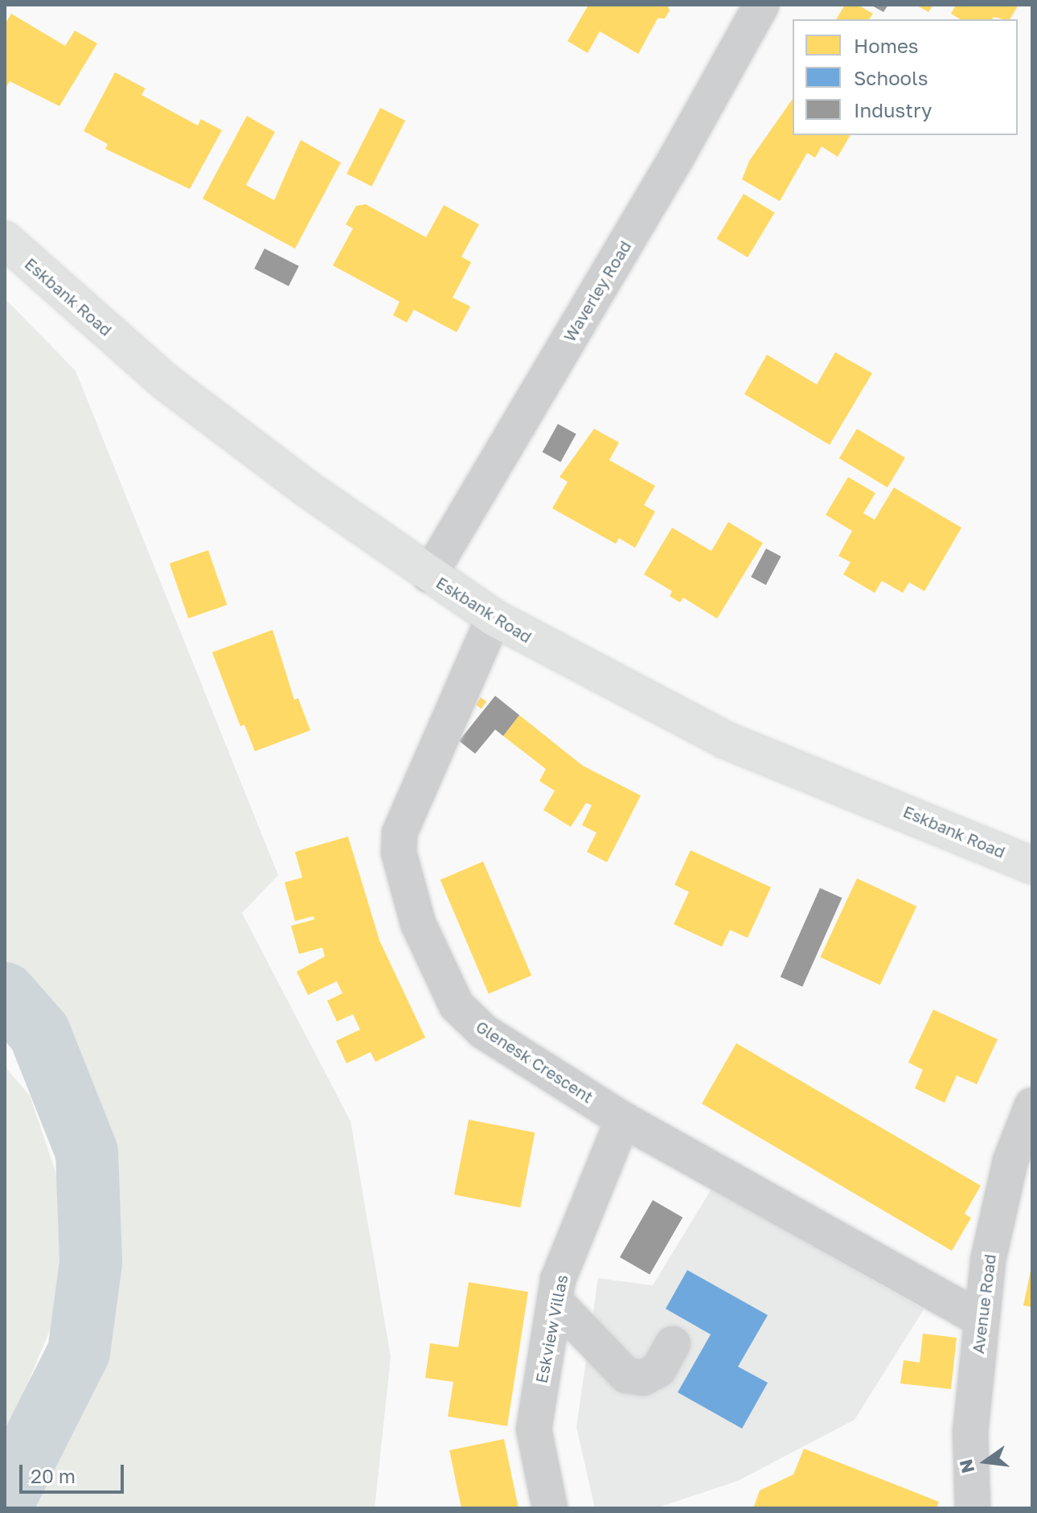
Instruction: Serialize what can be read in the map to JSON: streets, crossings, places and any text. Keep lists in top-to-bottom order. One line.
{"streets":{"main road":["Eskbank Road"],"street":["Waverley Road","Glenesk Crescent","Avenue Road","Eskview Villas"]},"crossings":[["Waverley Road","Eskbank Road"],["Eskbank Road","Glenesk Crescent"],["Glenesk Crescent","Avenue Road"],["Glenesk Crescent","Eskview Villas"]],"legend":["Homes","Schools","Industry"],"scale_bar":"20 m","north":"left"}
